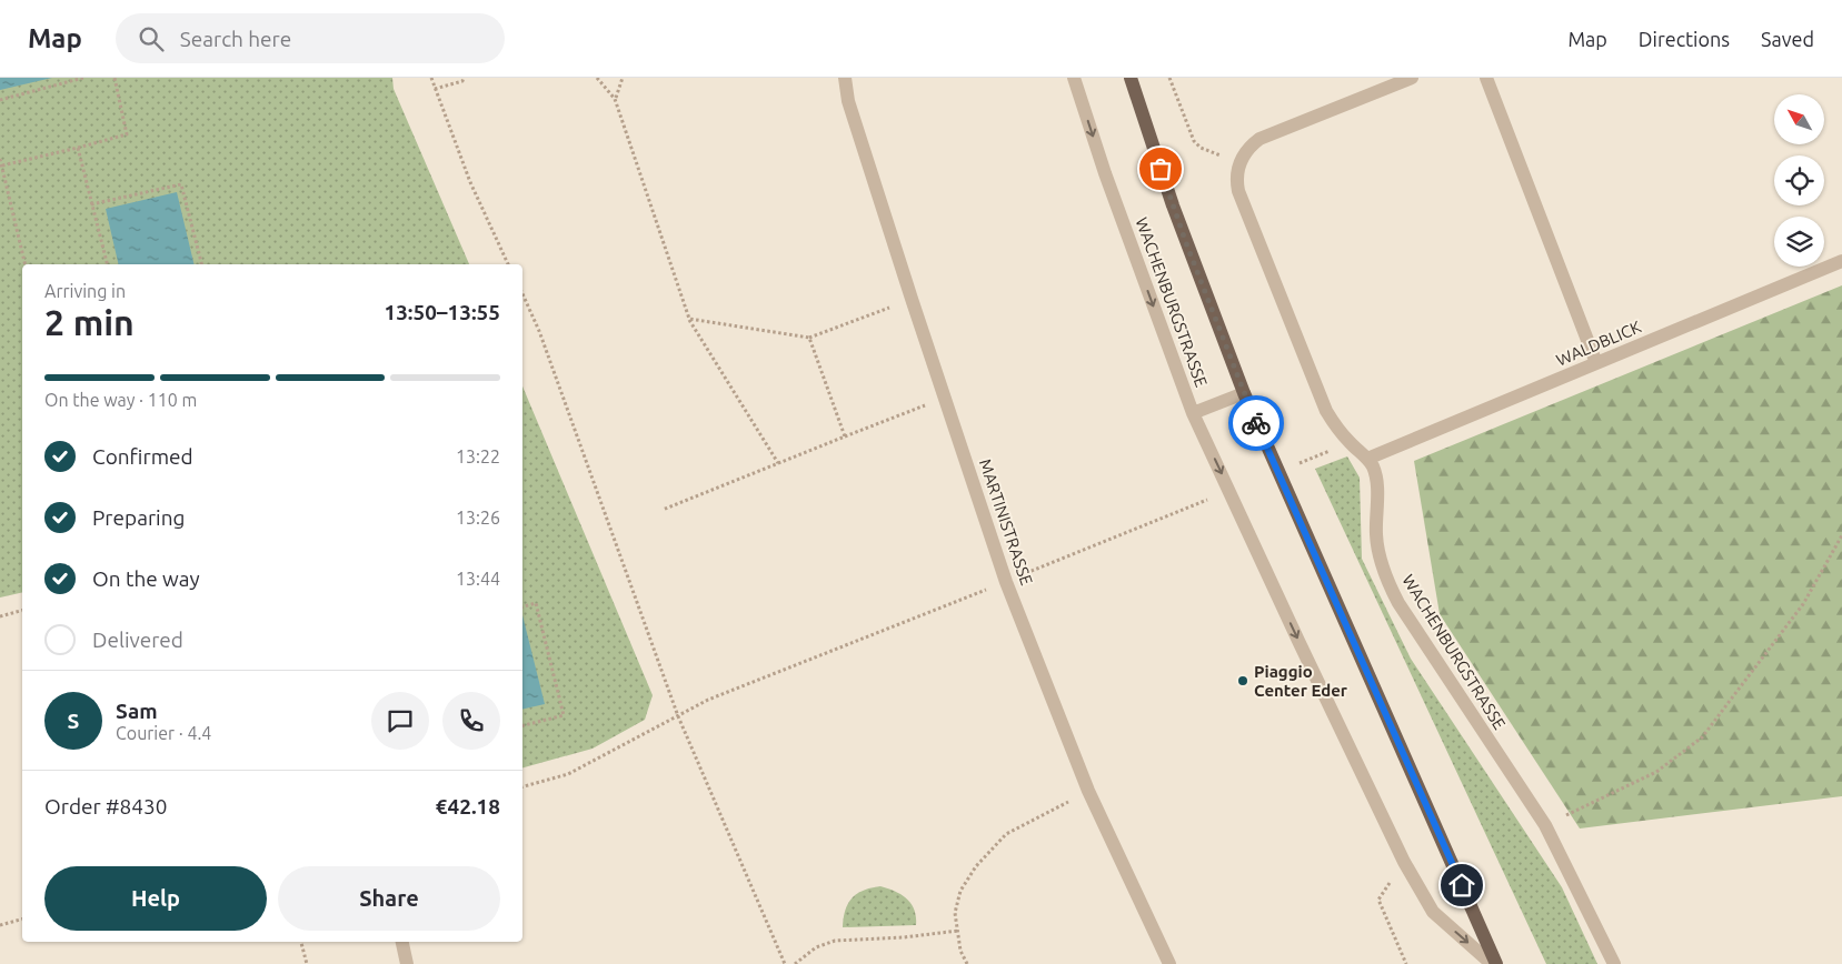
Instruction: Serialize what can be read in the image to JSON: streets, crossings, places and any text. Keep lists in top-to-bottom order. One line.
{"streets":{"main road":["WACHENBURGSTRASSE"],"street":["WALDBLICK","MARTINISTRASSE"]},"crossings":[["WACHENBURGSTRASSE","WALDBLICK"]],"places":["Piaggio Center Eder"],"north":"top left","page":{"header":"Map","search":"Search here","nav":["Map","Directions","Saved"],"heading":["2 min","Arriving in","13:50–13:55"],"panel":["Sam","Courier · 4.4","Order #8430","€42.18"],"bar":"On the way · 110 m","list":[["Confirmed","13:22"],["Preparing","13:26"],["On the way","13:44"],"Delivered"],"round":"S","buttons":["Help","Share"]}}
